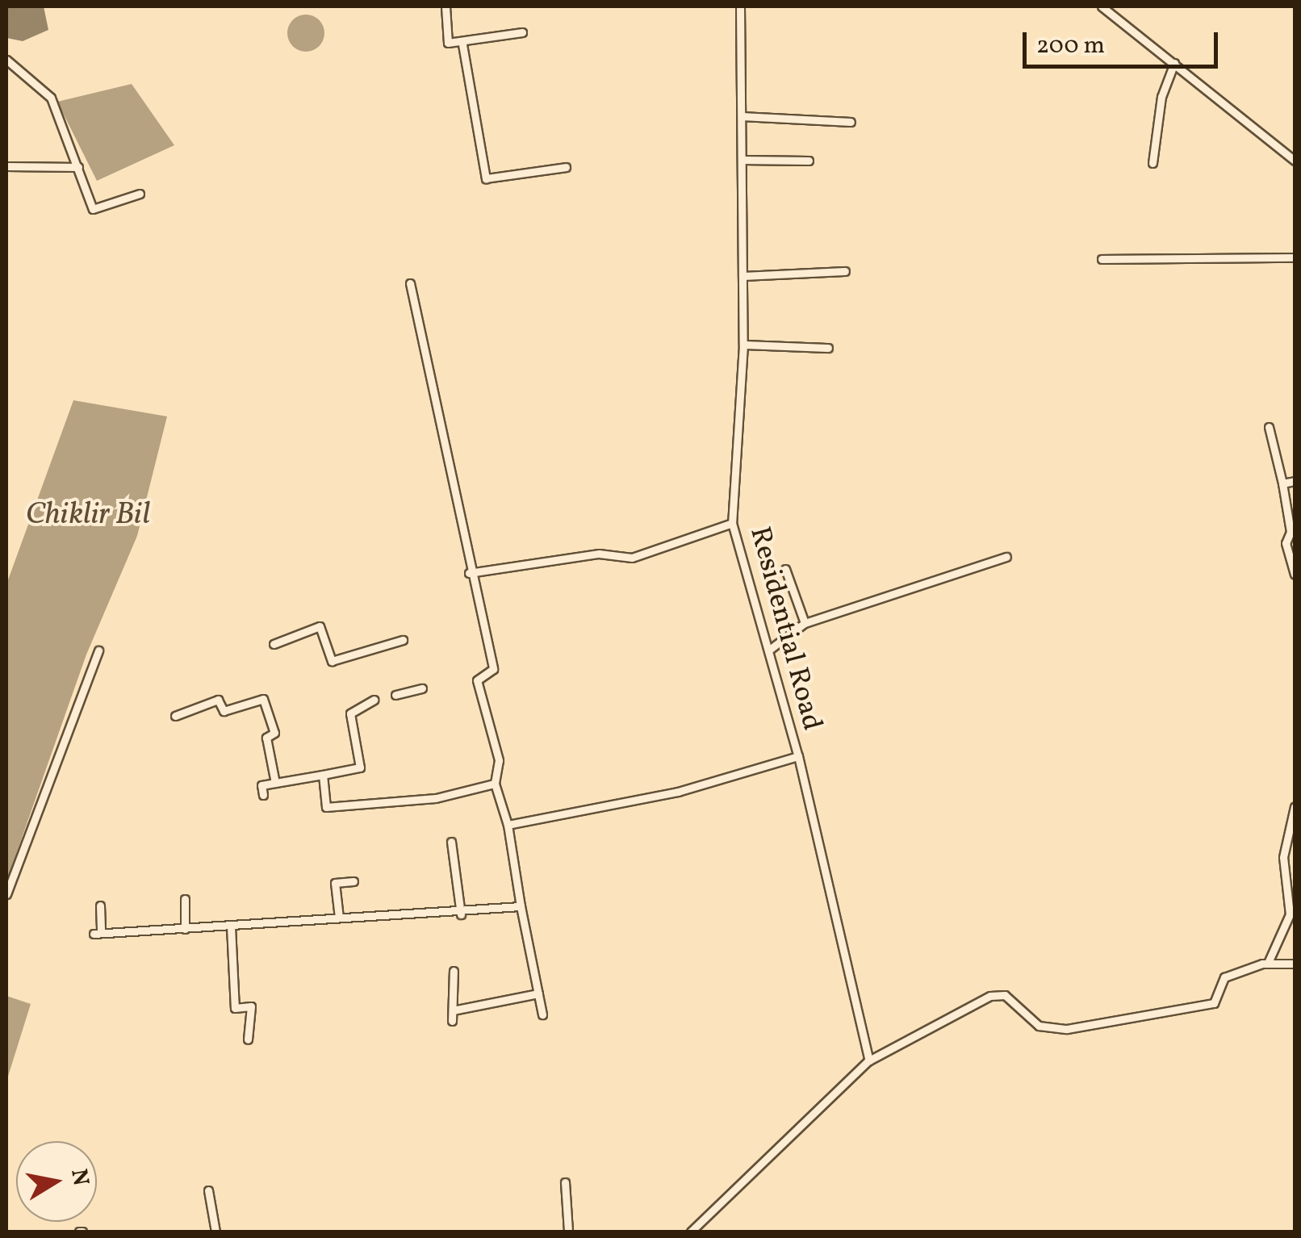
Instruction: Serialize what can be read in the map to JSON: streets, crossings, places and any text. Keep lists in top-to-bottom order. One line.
{"streets":{"street":["Residential Road"]},"water":["Chiklir Bil"],"scale_bar":"200 m","north":"right"}
